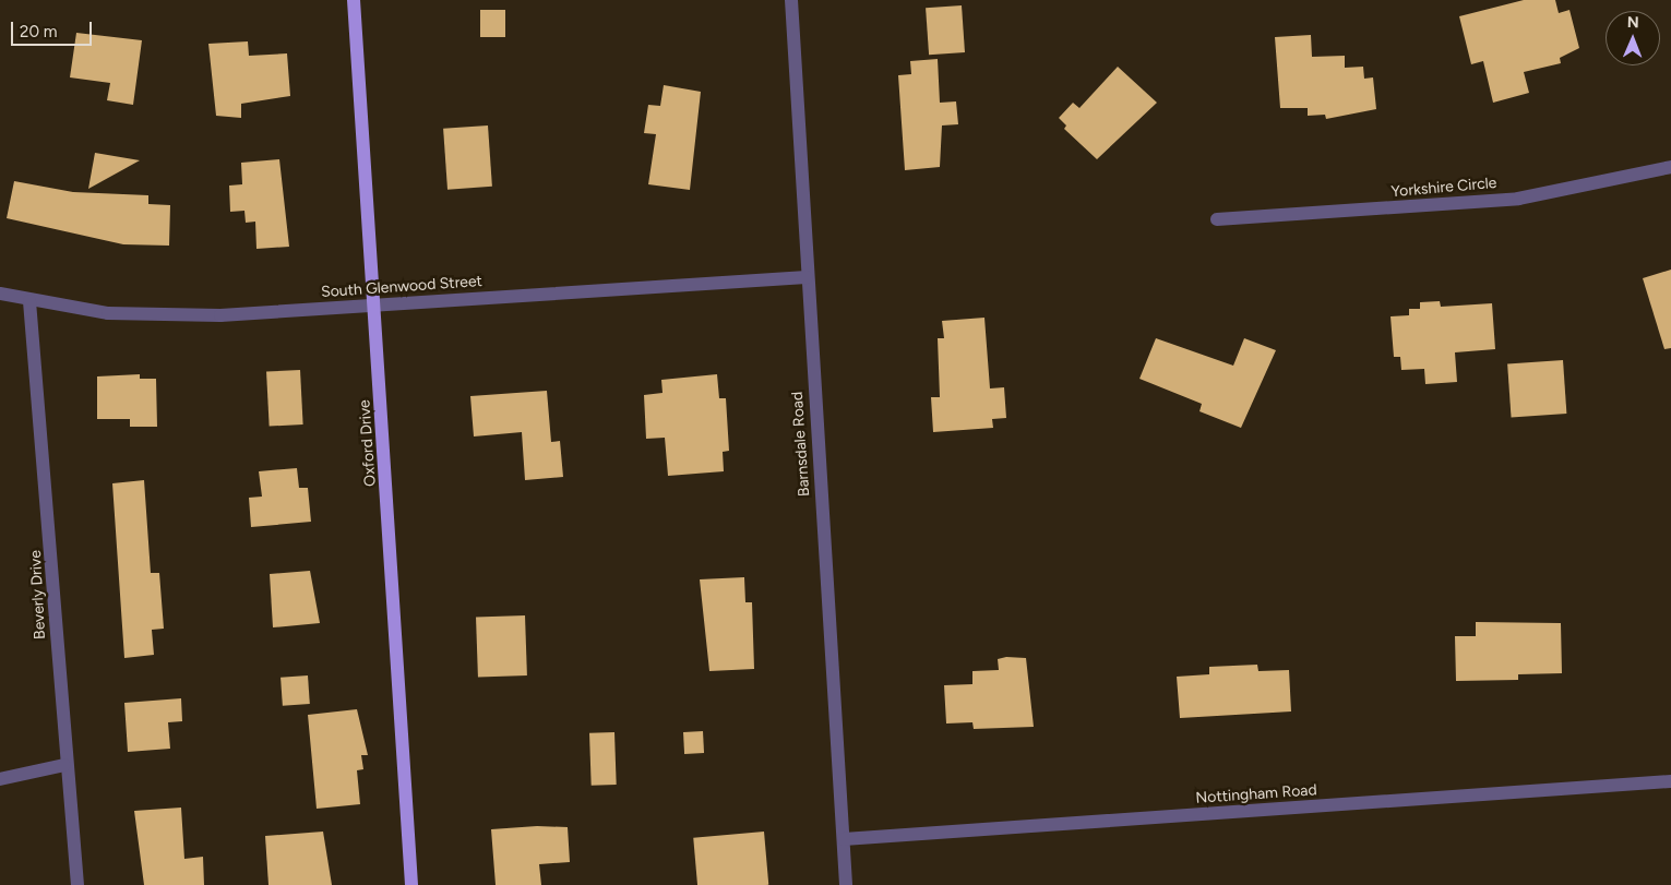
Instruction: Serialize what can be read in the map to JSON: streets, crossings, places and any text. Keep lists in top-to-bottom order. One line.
{"streets":{"main road":["Oxford Drive"],"street":["Yorkshire Circle","South Glenwood Street","Barnsdale Road","Beverly Drive","Nottingham Road"]},"crossings":[["South Glenwood Street","Oxford Drive"],["South Glenwood Street","Barnsdale Road"],["South Glenwood Street","Beverly Drive"],["Barnsdale Road","Nottingham Road"]],"scale_bar":"20 m","north":"top"}
